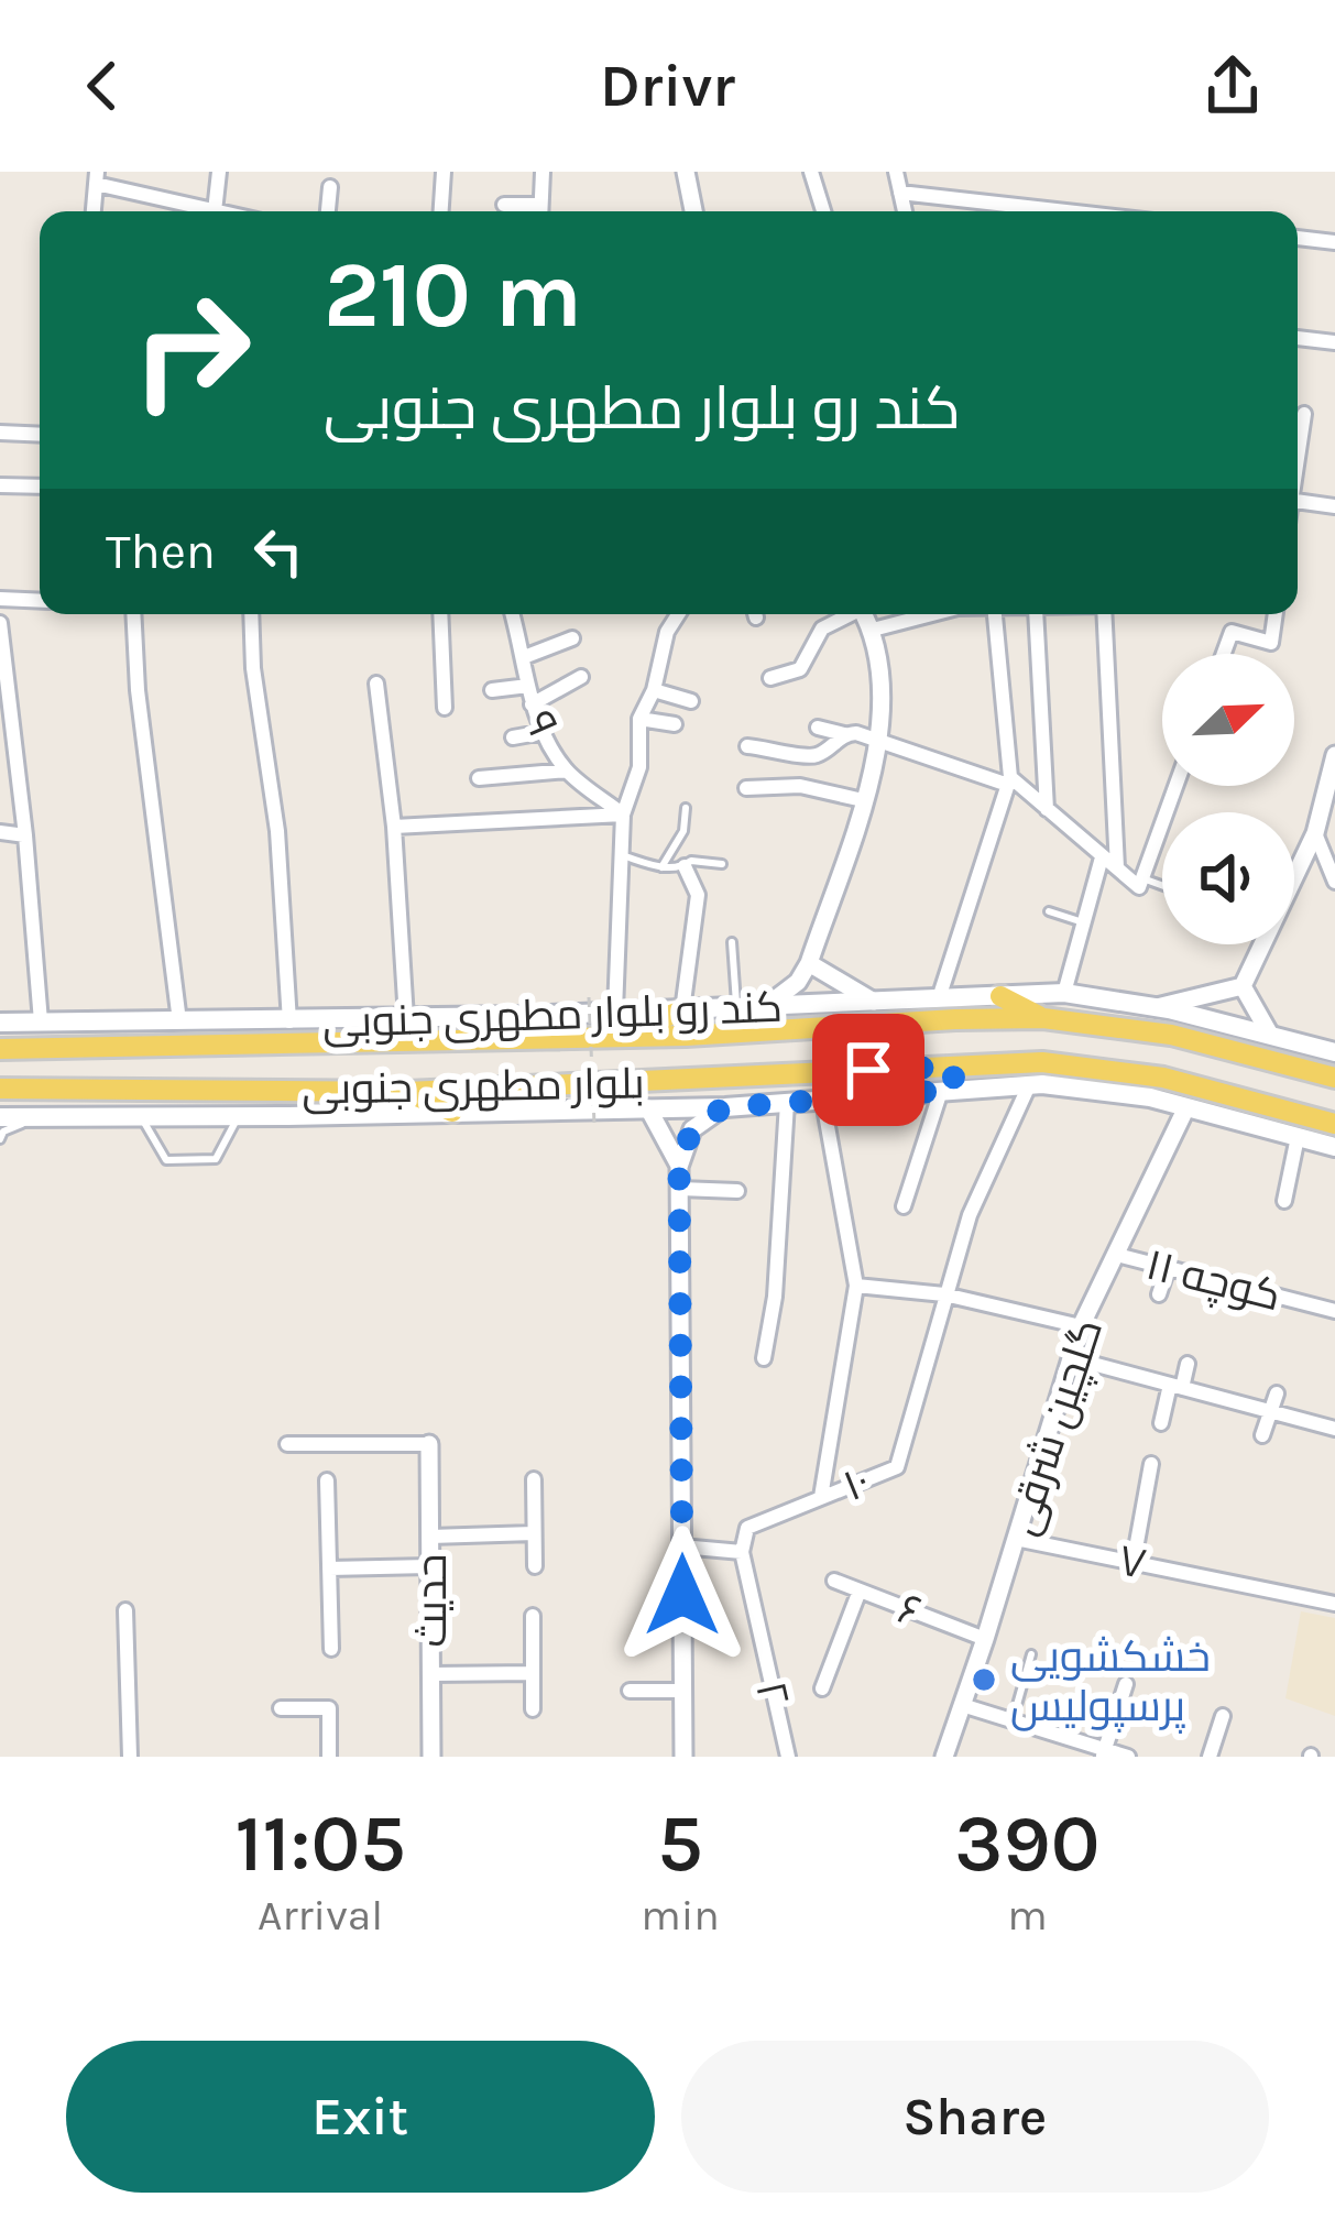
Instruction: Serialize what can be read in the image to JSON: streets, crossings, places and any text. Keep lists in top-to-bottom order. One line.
{"streets":{"main road":["کند رو بلوار مطهری جنوبی","بلوار مطهری جنوبی"],"street":["۹","کوچه ۱۱","گلچین شرقی","۱۰","۷","حدیث","۶","۲"]},"crossings":[["کوچه ۱۱","گلچین شرقی"],["گلچین شرقی","۷"],["گلچین شرقی","۶"],["۱۰","۲"]],"places":["خشکشویی پرسپولیس"],"north":"top right","page":{"header":"Drivr","turn":["210 m","کند رو بلوار مطهری جنوبی"],"then":"Then","eta":["11:05","Arrival","5","min","390","m"],"buttons":["Exit","Share"]}}
